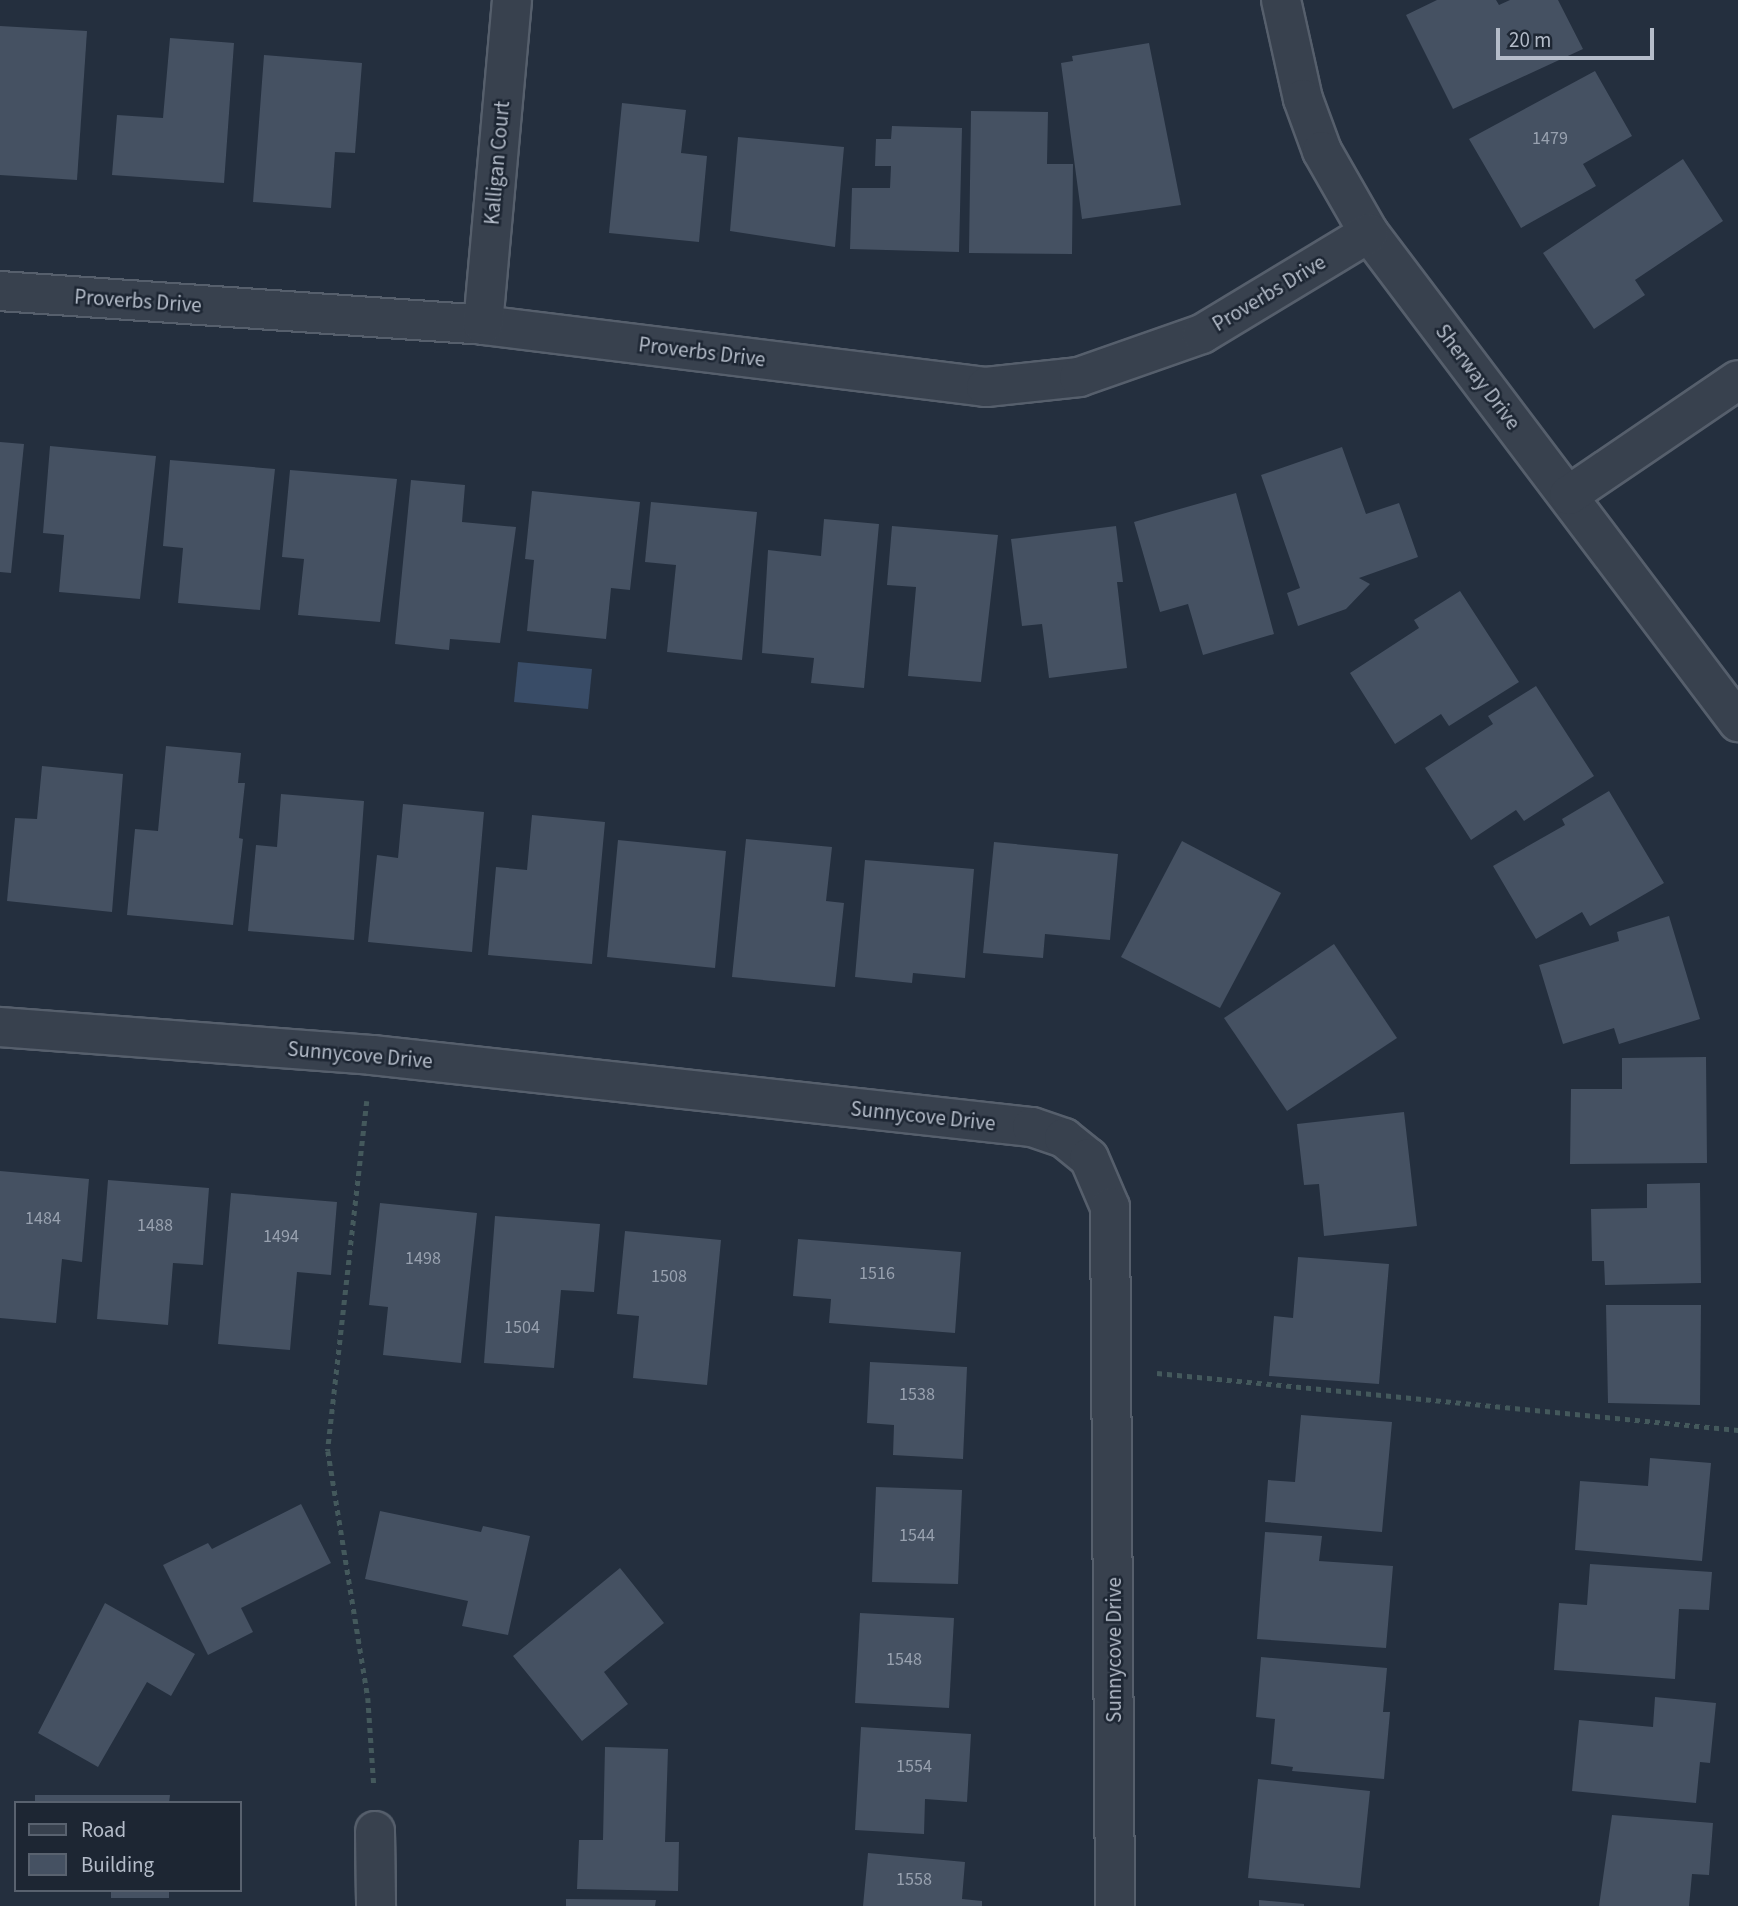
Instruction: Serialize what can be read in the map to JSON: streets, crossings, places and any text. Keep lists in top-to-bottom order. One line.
{"streets":{"street":["Kalligan Court","Proverbs Drive","Sherway Drive","Sunnycove Drive"]},"crossings":[["Kalligan Court","Proverbs Drive"],["Proverbs Drive","Sherway Drive"]],"house_numbers":["1479","1484","1488","1494","1498","1516","1508","1504","1538","1544","1548","1554","1558"],"legend":["Road","Building"],"scale_bar":"20 m"}
